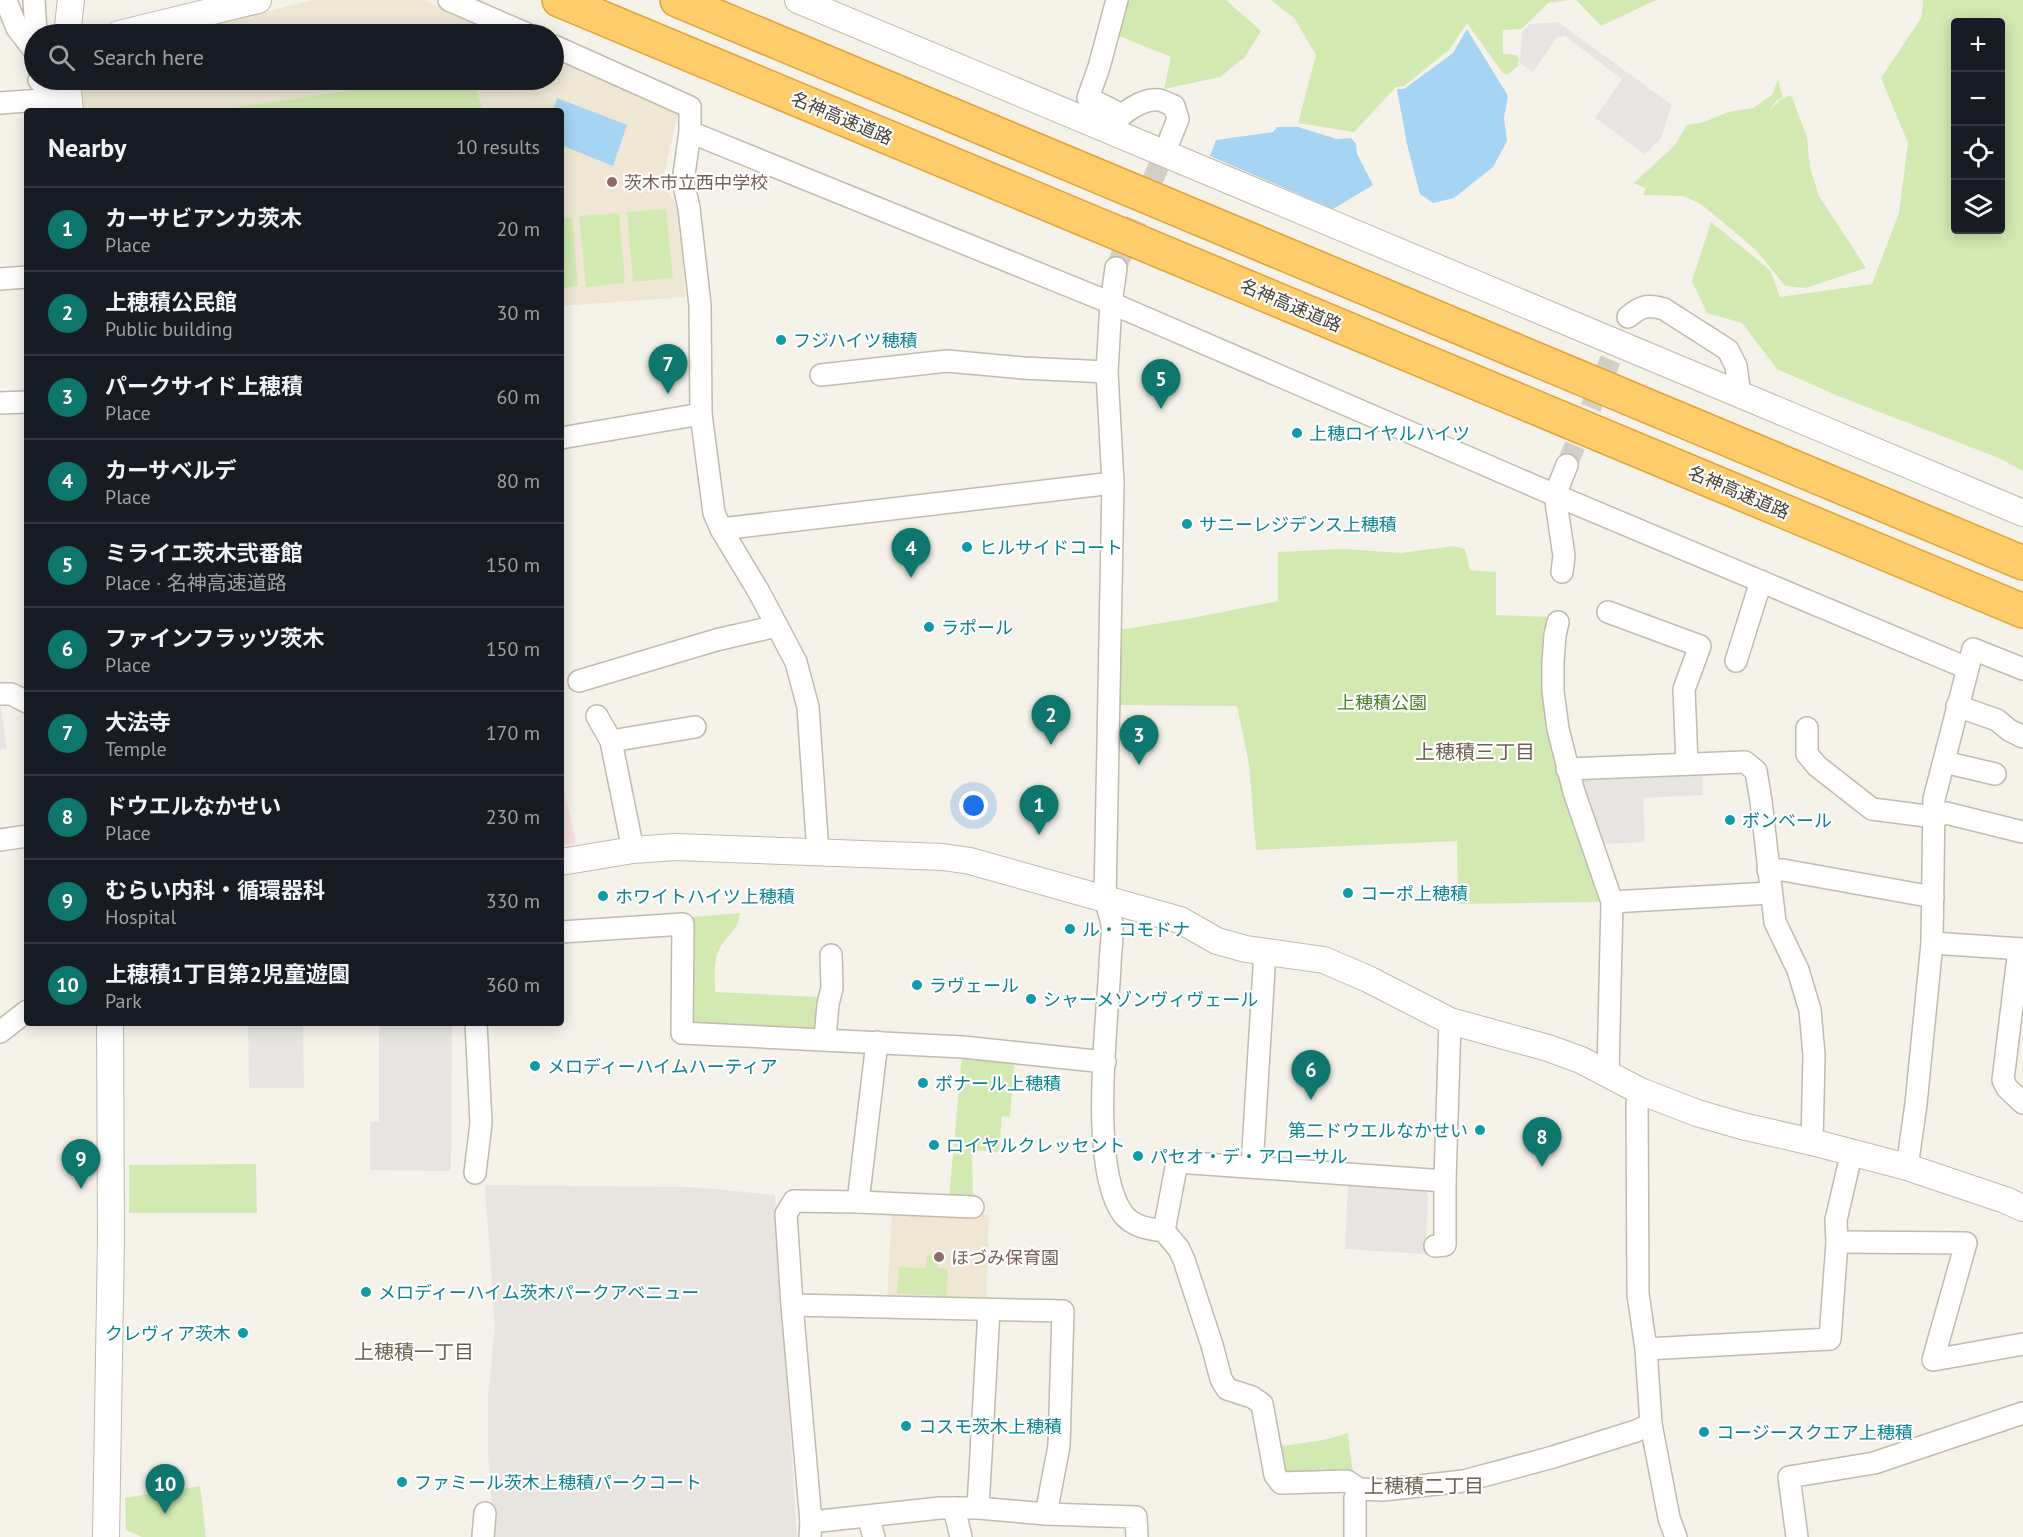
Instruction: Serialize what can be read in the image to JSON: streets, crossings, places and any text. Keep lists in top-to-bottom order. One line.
{"streets":{"highway":["名神高速道路"]},"districts":["上穂積三丁目","上穂積一丁目","上穂積二丁目"],"parks":["上穂積公園"],"places":["茨木市立西中学校","フジハイツ穂積","上穂ロイヤルハイツ","サニーレジデンス上穂積","ヒルサイドコート","ラポール","ボンベール","コーポ上穂積","ホワイトハイツ上穂積","ル・コモドナ","ラヴェール","シャーメゾンヴィヴェール","メロディーハイムハーティア","ボナール上穂積","第二ドウエルなかせい","ロイヤルクレッセント","パセオ・デ・アローサル","ほづみ保育園","メロディーハイム茨木パークアベニュー","クレヴィア茨木","コスモ茨木上穂積","コージースクエア上穂積","ファミール茨木上穂積パークコート"],"page":{"map_buttons":["+","−"],"search":"Search here","heading":["Nearby","10 results"],"list":[{"mark":"1","name":"カーサビアンカ茨木","note":"Place","value":"20 m"},{"mark":"2","name":"上穂積公民館","note":"Public building","value":"30 m"},{"mark":"3","name":"パークサイド上穂積","note":"Place","value":"60 m"},{"mark":"4","name":"カーサベルデ","note":"Place","value":"80 m"},{"mark":"5","name":"ミライエ茨木弐番館","note":"Place · 名神高速道路","value":"150 m"},{"mark":"6","name":"ファインフラッツ茨木","note":"Place","value":"150 m"},{"mark":"7","name":"大法寺","note":"Temple","value":"170 m"},{"mark":"8","name":"ドウエルなかせい","note":"Place","value":"230 m"},{"mark":"9","name":"むらい内科・循環器科","note":"Hospital","value":"330 m"},{"mark":"10","name":"上穂積1丁目第2児童遊園","note":"Park","value":"360 m"}],"pins":["7","5","4","2","3","1","6","8","9","10"]}}
